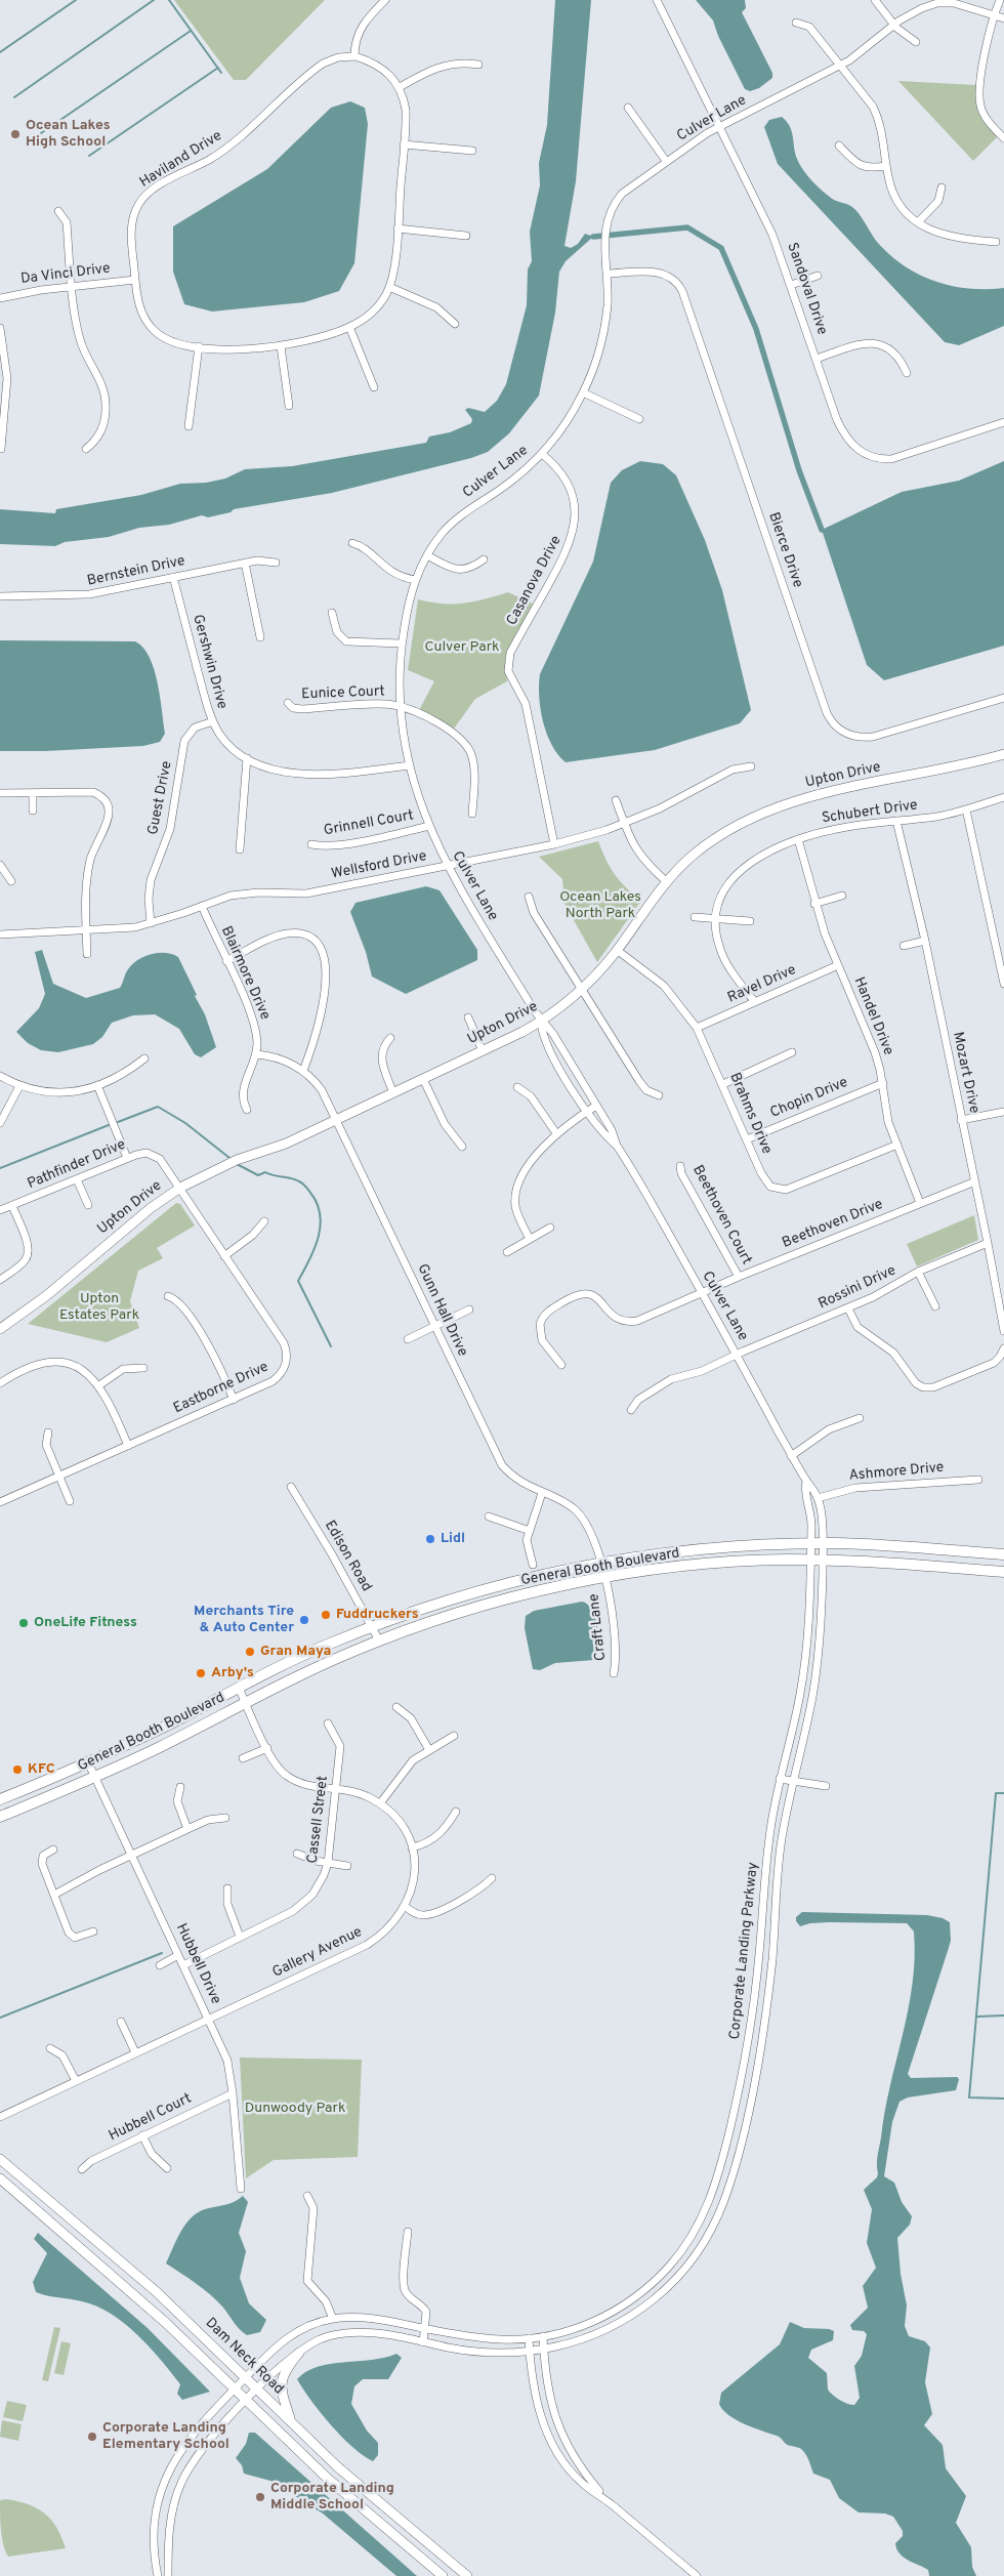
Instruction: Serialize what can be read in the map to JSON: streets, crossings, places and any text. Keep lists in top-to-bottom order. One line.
{"streets":{"highway":["General Booth Boulevard"],"main road":["Upton Drive","Dam Neck Road"],"street":["Culver Lane","Haviland Drive","Da Vinci Drive","Sandoval Drive","Bierce Drive","Bernstein Drive","Casanova Drive","Gershwin Drive","Eunice Court","Guest Drive","Schubert Drive","Grinnell Court","Wellsford Drive","Blairmore Drive","Ravel Drive","Handel Drive","Mozart Drive","Chopin Drive","Brahms Drive","Pathfinder Drive","Beethoven Court","Beethoven Drive","Rossini Drive","Gunn Hall Drive","Eastborne Drive","Ashmore Drive","Edison Road","Craft Lane","Cassell Street","Corporate Landing Parkway","Gallery Avenue","Hubbell Drive","Hubbell Court"]},"crossings":[["Culver Lane","Sandoval Drive"],["Culver Lane","Bierce Drive"],["Culver Lane","Casanova Drive"],["Culver Lane","Gershwin Drive"],["Culver Lane","Eunice Court"],["Culver Lane","Upton Drive"],["Culver Lane","Grinnell Court"],["Culver Lane","Wellsford Drive"],["Culver Lane","Beethoven Drive"],["Culver Lane","Rossini Drive"],["Culver Lane","Ashmore Drive"],["Culver Lane","General Booth Boulevard"],["Culver Lane","Corporate Landing Parkway"],["Haviland Drive","Da Vinci Drive"],["Bernstein Drive","Gershwin Drive"],["Casanova Drive","Wellsford Drive"],["Gershwin Drive","Guest Drive"],["Upton Drive","Brahms Drive"],["Upton Drive","Pathfinder Drive"],["Upton Drive","Gunn Hall Drive"],["Upton Drive","Eastborne Drive"],["Guest Drive","Wellsford Drive"],["Schubert Drive","Ravel Drive"],["Schubert Drive","Handel Drive"],["Schubert Drive","Mozart Drive"],["Wellsford Drive","Blairmore Drive"],["Blairmore Drive","Gunn Hall Drive"],["Ravel Drive","Handel Drive"],["Ravel Drive","Brahms Drive"],["Handel Drive","Chopin Drive"],["Handel Drive","Brahms Drive"],["Handel Drive","Beethoven Drive"],["Mozart Drive","Beethoven Drive"],["Mozart Drive","Rossini Drive"],["Chopin Drive","Brahms Drive"],["Pathfinder Drive","Eastborne Drive"],["Beethoven Court","Beethoven Drive"],["Gunn Hall Drive","General Booth Boulevard"],["Gunn Hall Drive","Craft Lane"],["Edison Road","General Booth Boulevard"],["General Booth Boulevard","Craft Lane"],["General Booth Boulevard","Corporate Landing Parkway"],["General Booth Boulevard","Gallery Avenue"],["General Booth Boulevard","Hubbell Drive"],["Cassell Street","Gallery Avenue"],["Cassell Street","Hubbell Drive"],["Corporate Landing Parkway","Dam Neck Road"],["Gallery Avenue","Hubbell Drive"],["Hubbell Drive","Hubbell Court"]],"parks":["Culver Park","Ocean Lakes North Park","Upton Estates Park","Dunwoody Park"],"places":["Ocean Lakes High School","Lidl","Fuddruckers","Merchants Tire & Auto Center","OneLife Fitness","Gran Maya","Arby's","KFC","Corporate Landing Elementary School","Corporate Landing Middle School"]}
